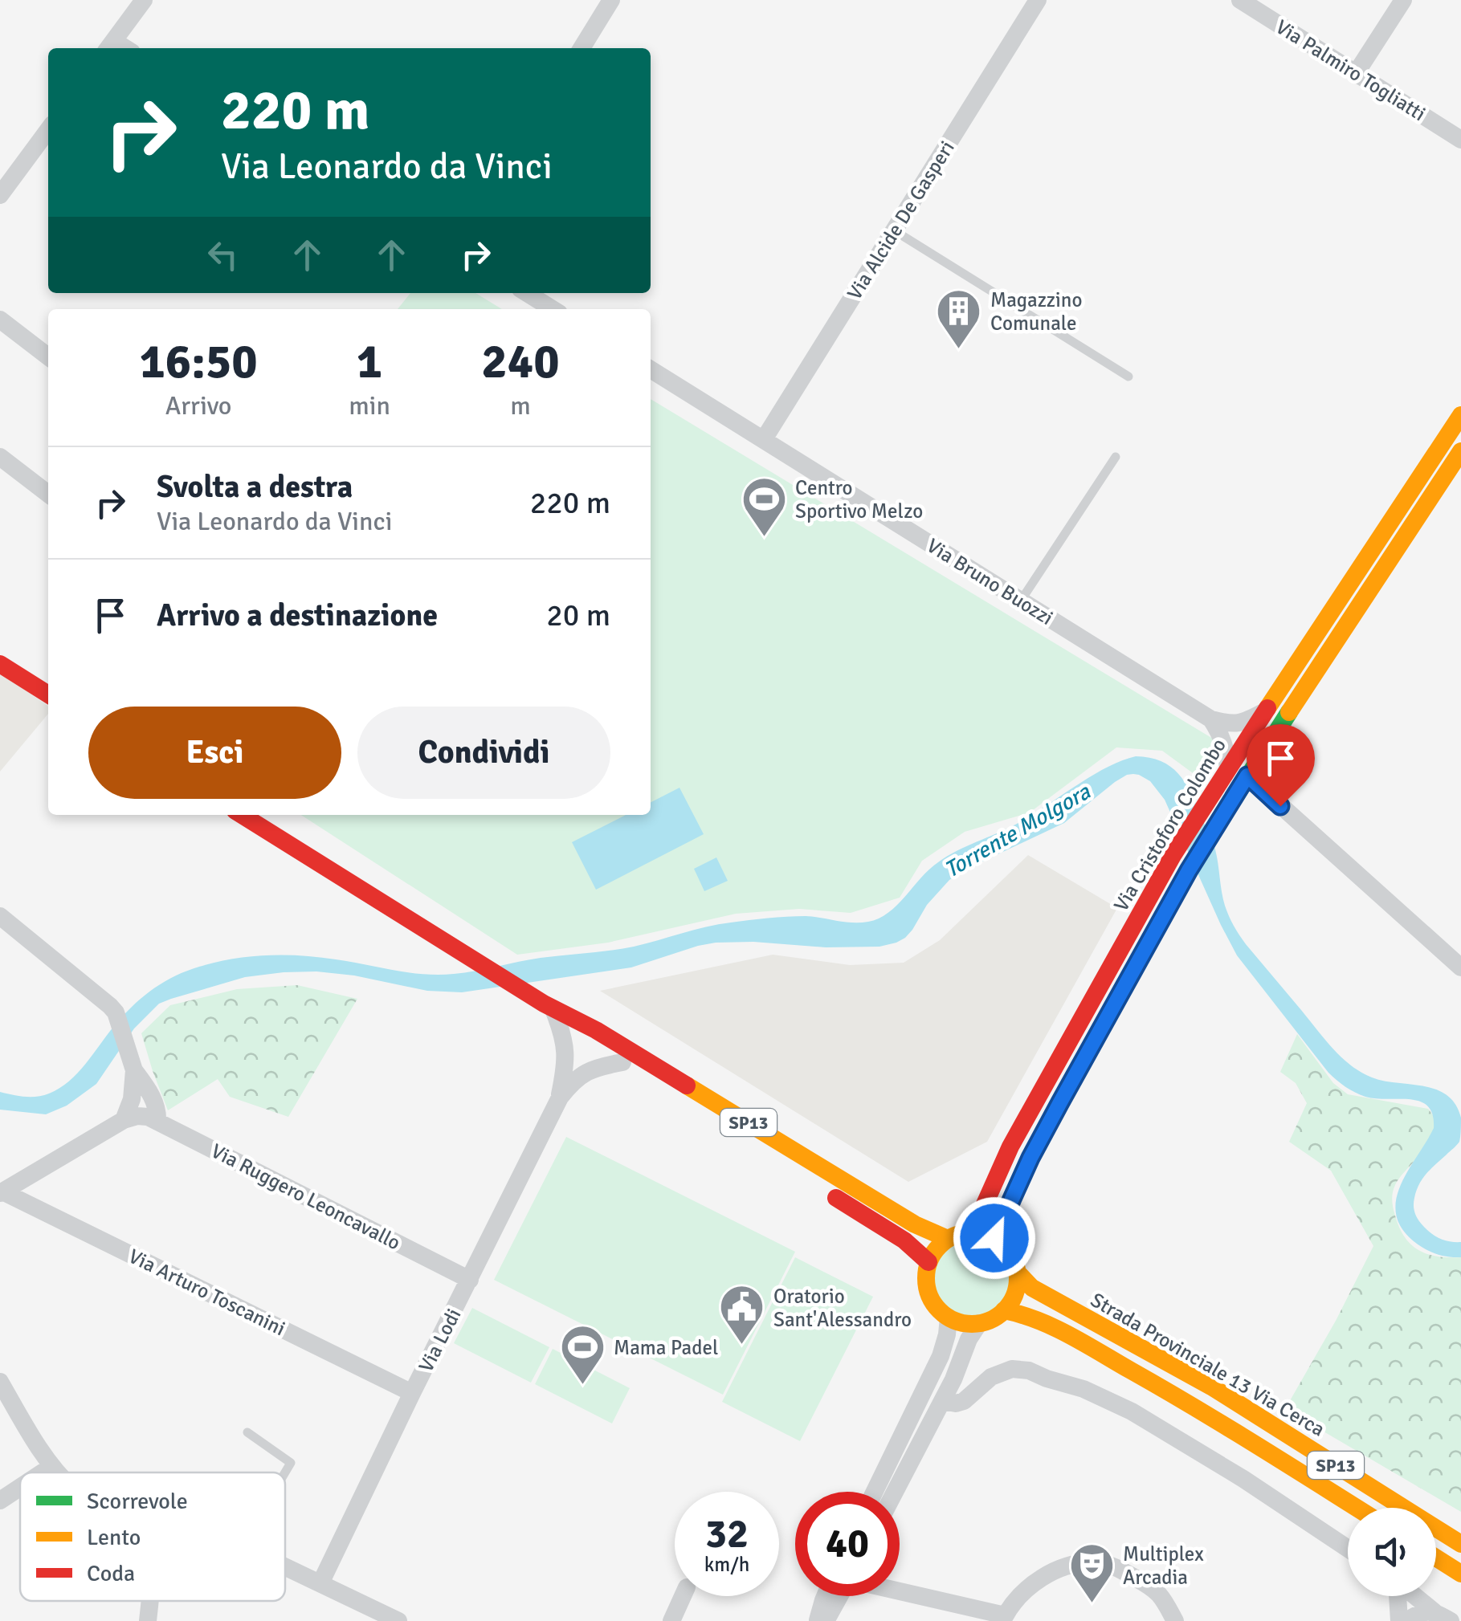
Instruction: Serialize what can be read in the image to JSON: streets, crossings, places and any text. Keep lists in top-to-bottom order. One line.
{"streets":{"main road":["Via Cristoforo Colombo","SP13","Strada Provinciale 13 Via Cerca"],"street":["Via Palmiro Togliatti","Via Alcide De Gasperi","Via Bruno Buozzi","Via Ruggero Leoncavallo","Via Arturo Toscanini","Via Lodi"]},"crossings":[["Via Alcide De Gasperi","Via Bruno Buozzi"],["Via Cristoforo Colombo","SP13"],["Via Cristoforo Colombo","Strada Provinciale 13 Via Cerca"],["SP13","Via Lodi"],["SP13","Strada Provinciale 13 Via Cerca"],["Via Ruggero Leoncavallo","Via Lodi"],["Via Arturo Toscanini","Via Lodi"]],"water":["Torrente Molgora"],"places":{"building":["Magazzino Comunale"],"sports":["Centro Sportivo Melzo","Mama Padel"],"public building":["Oratorio Sant'Alessandro"],"theatre":["Multiplex Arcadia"]},"legend":["Scorrevole","Lento","Coda"],"page":{"turn":["220 m","Via Leonardo da Vinci"],"eta":["16:50","Arrivo","1","min","240","m"],"list":[{"name":"Svolta a destra","note":"Via Leonardo da Vinci","value":"220 m"},{"name":"Arrivo a destinazione","value":"20 m"}],"buttons":["Esci","Condividi"],"speed":"32 km/h","limit":"40"}}
